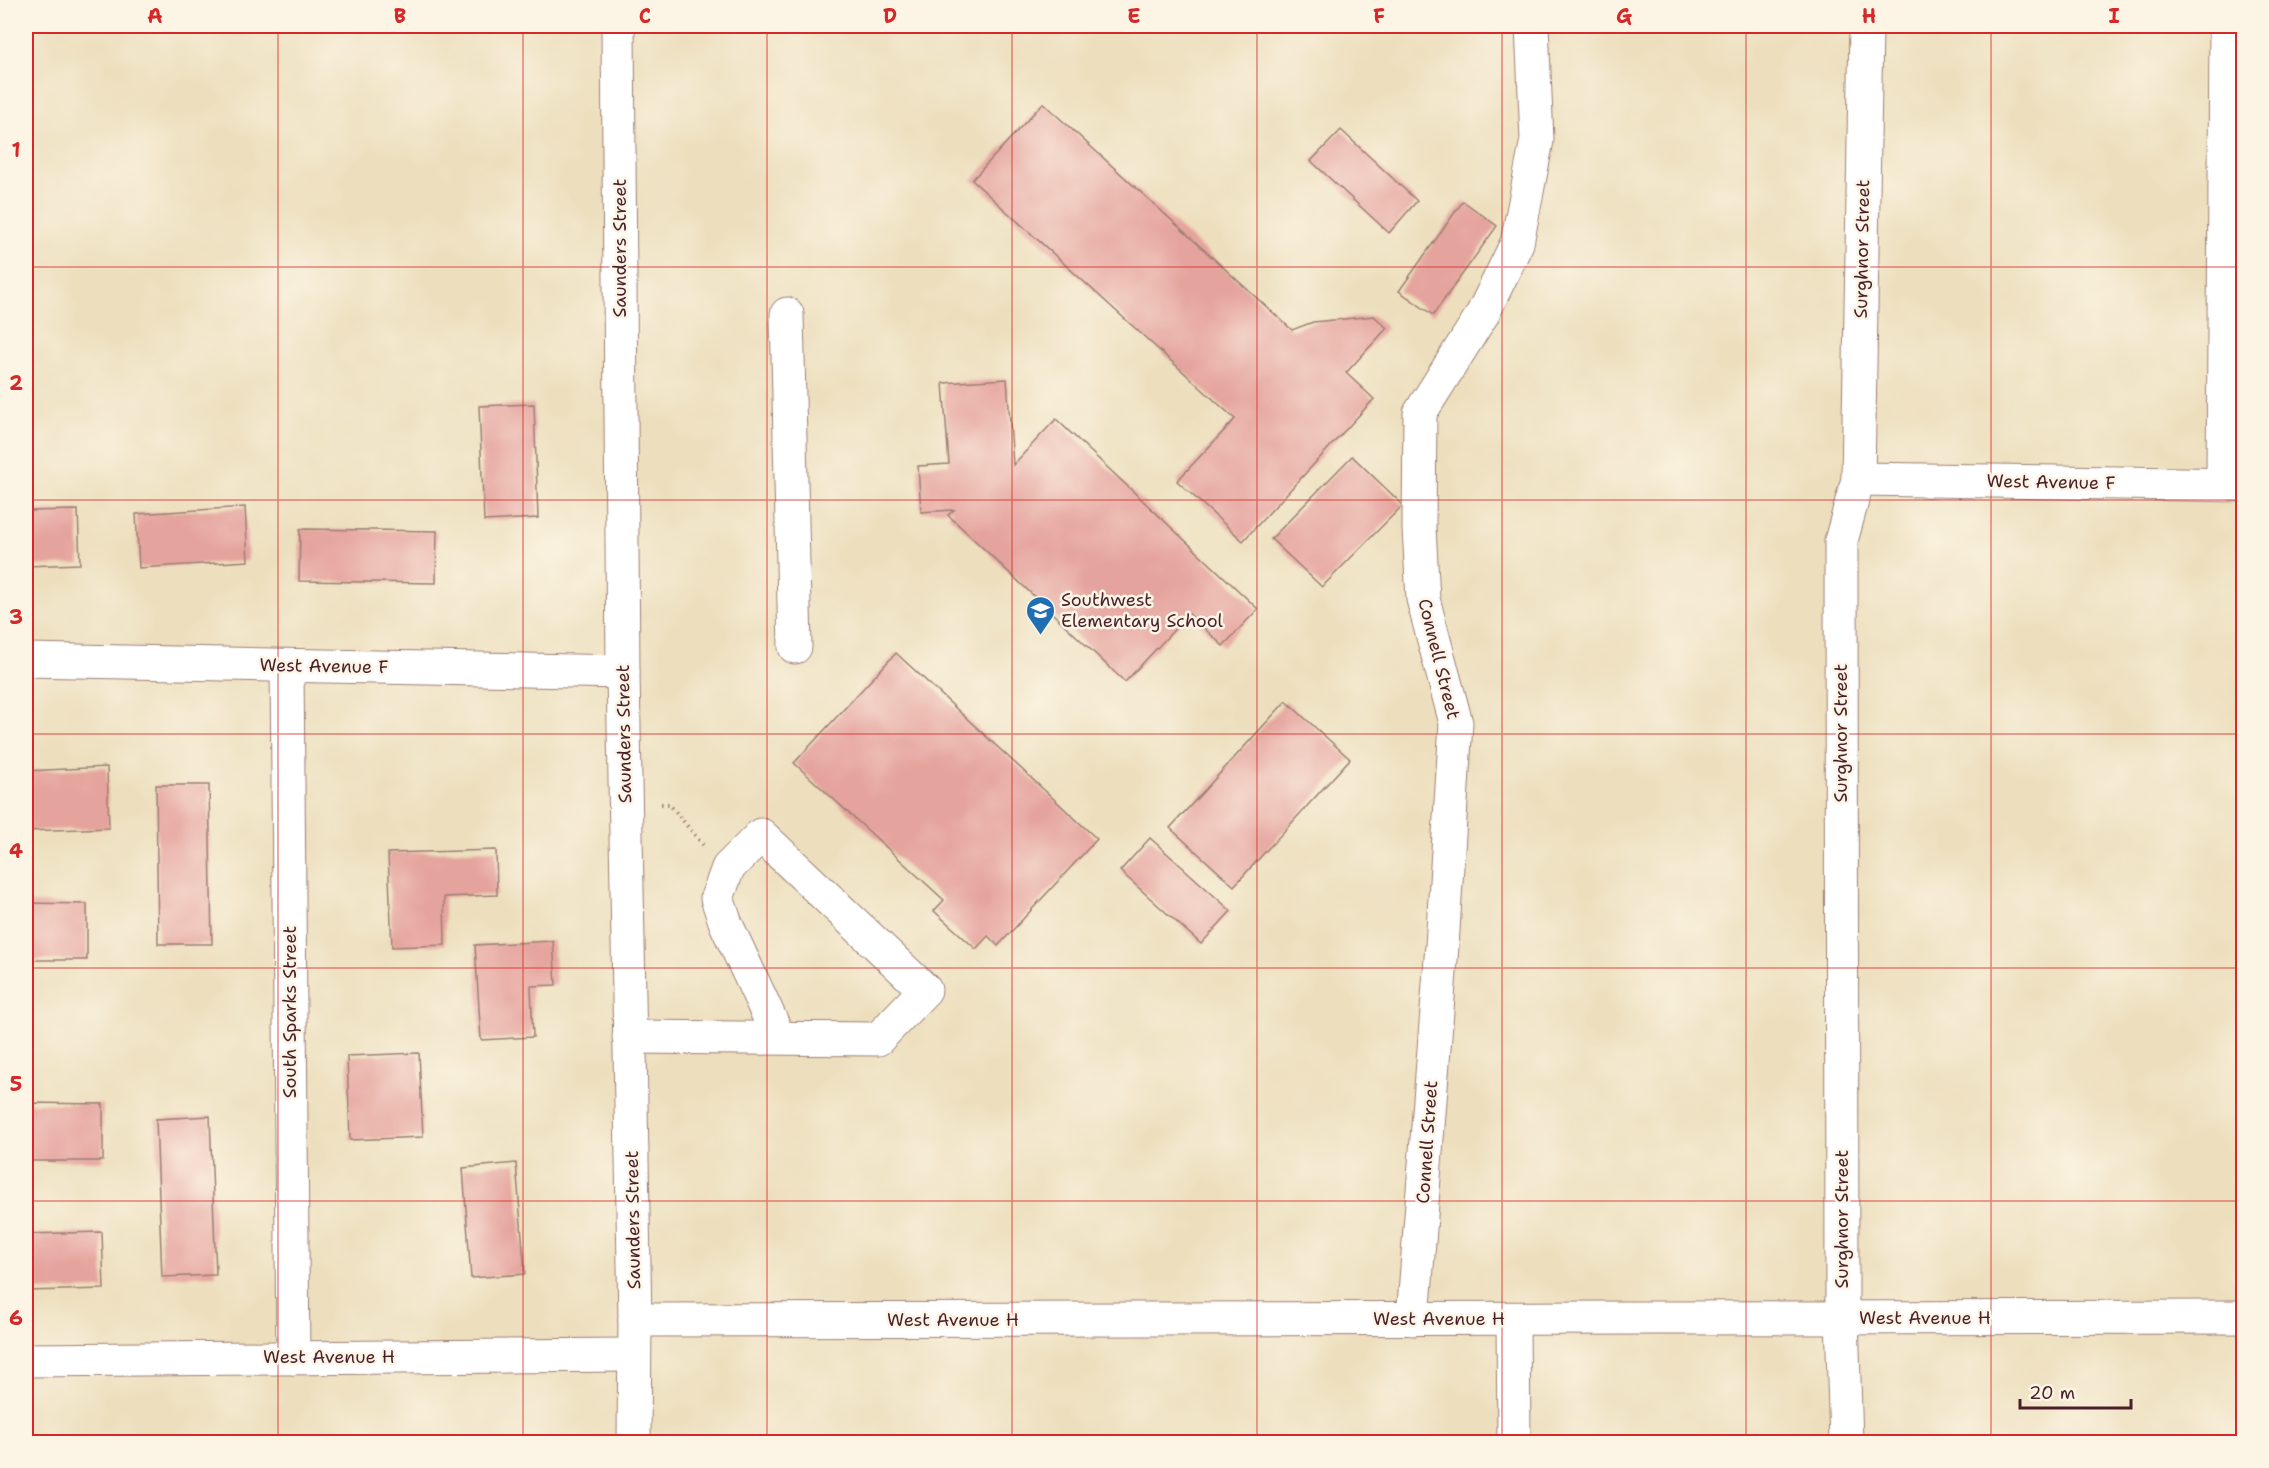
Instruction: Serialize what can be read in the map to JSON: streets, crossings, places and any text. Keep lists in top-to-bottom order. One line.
{"streets":{"street":["Saunders Street","Surghnor Street","West Avenue F","Connell Street","South Sparks Street","West Avenue H"]},"crossings":[["Saunders Street","West Avenue F"],["Saunders Street","West Avenue H"],["Surghnor Street","West Avenue F"],["Surghnor Street","West Avenue H"],["West Avenue F","South Sparks Street"],["Connell Street","West Avenue H"],["South Sparks Street","West Avenue H"]],"places":{"school or university":["Southwest Elementary School"]},"scale_bar":"20 m","grid":{"columns":["A","B","C","D","E","F","G","H","I"],"rows":["1","2","3","4","5","6"]}}
